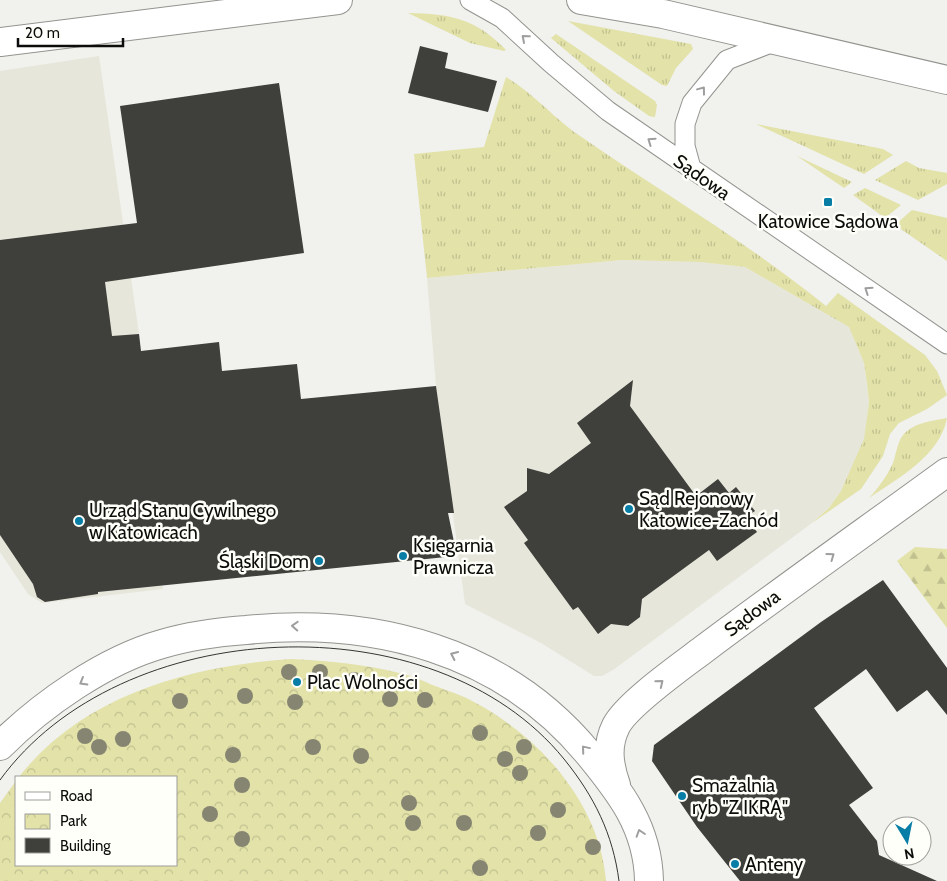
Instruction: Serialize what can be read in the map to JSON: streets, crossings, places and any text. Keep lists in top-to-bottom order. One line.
{"streets":{"street":["Sądowa"]},"places":{"transit":["Katowice Sądowa"],"other":["Sąd Rejonowy Katowice-Zachód","Urząd Stanu Cywilnego w Katowicach","Księgarnia Prawnicza","Śląski Dom","Plac Wolności","Smażalnia ryb \"Z IKRĄ\"","Anteny"]},"legend":["Road","Park","Building"],"scale_bar":"20 m","north":"bottom"}
